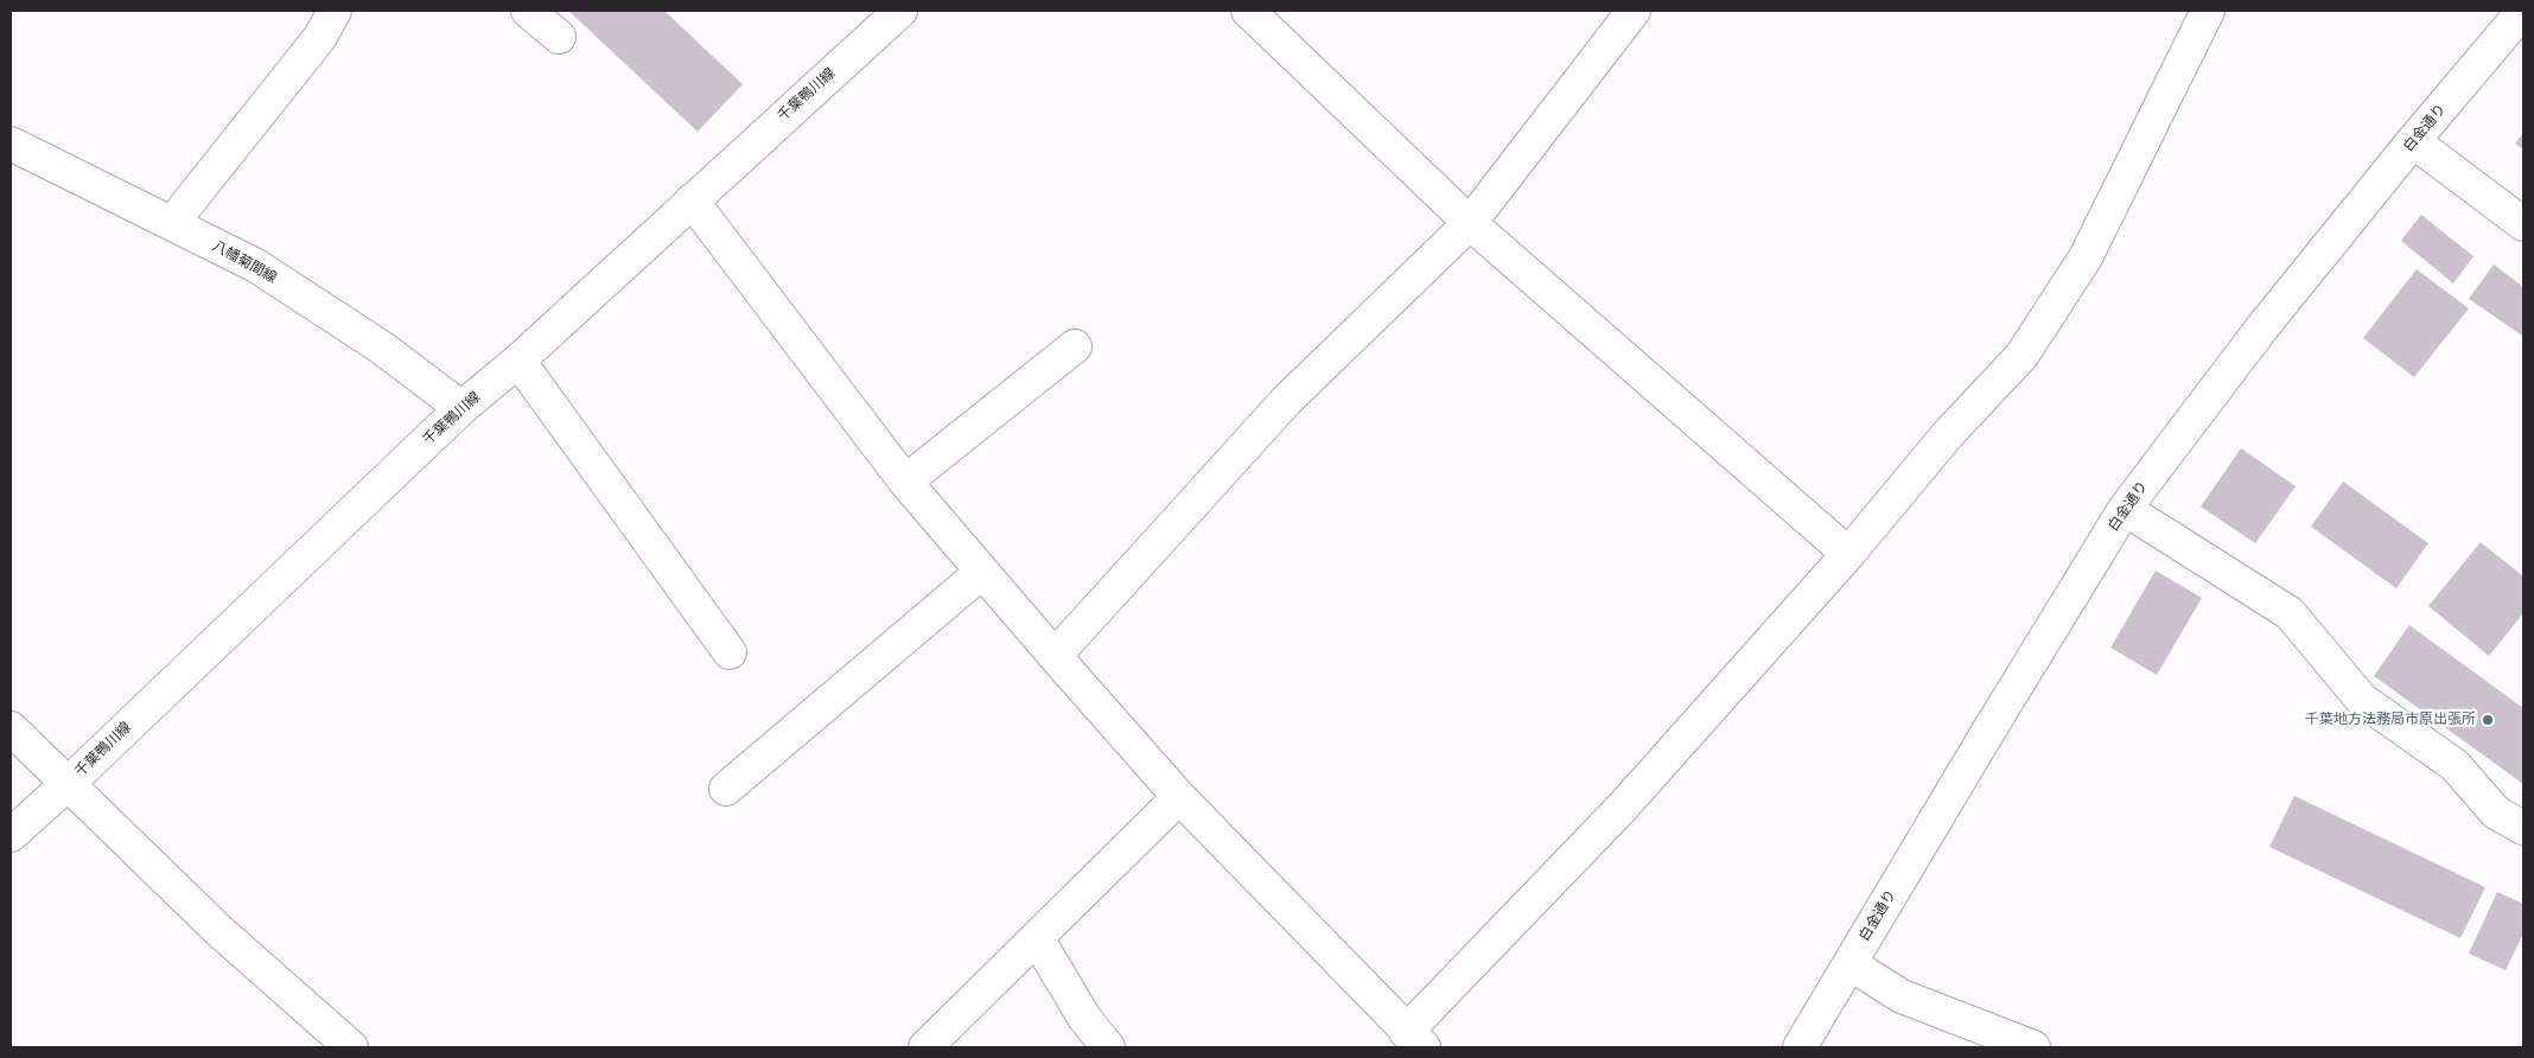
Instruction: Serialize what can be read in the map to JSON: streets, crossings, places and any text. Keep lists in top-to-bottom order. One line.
{"streets":{"street":["千葉鴨川線","白金通り","八幡菊間線"]},"crossings":[["千葉鴨川線","八幡菊間線"]],"places":["千葉地方法務局市原出張所"]}
